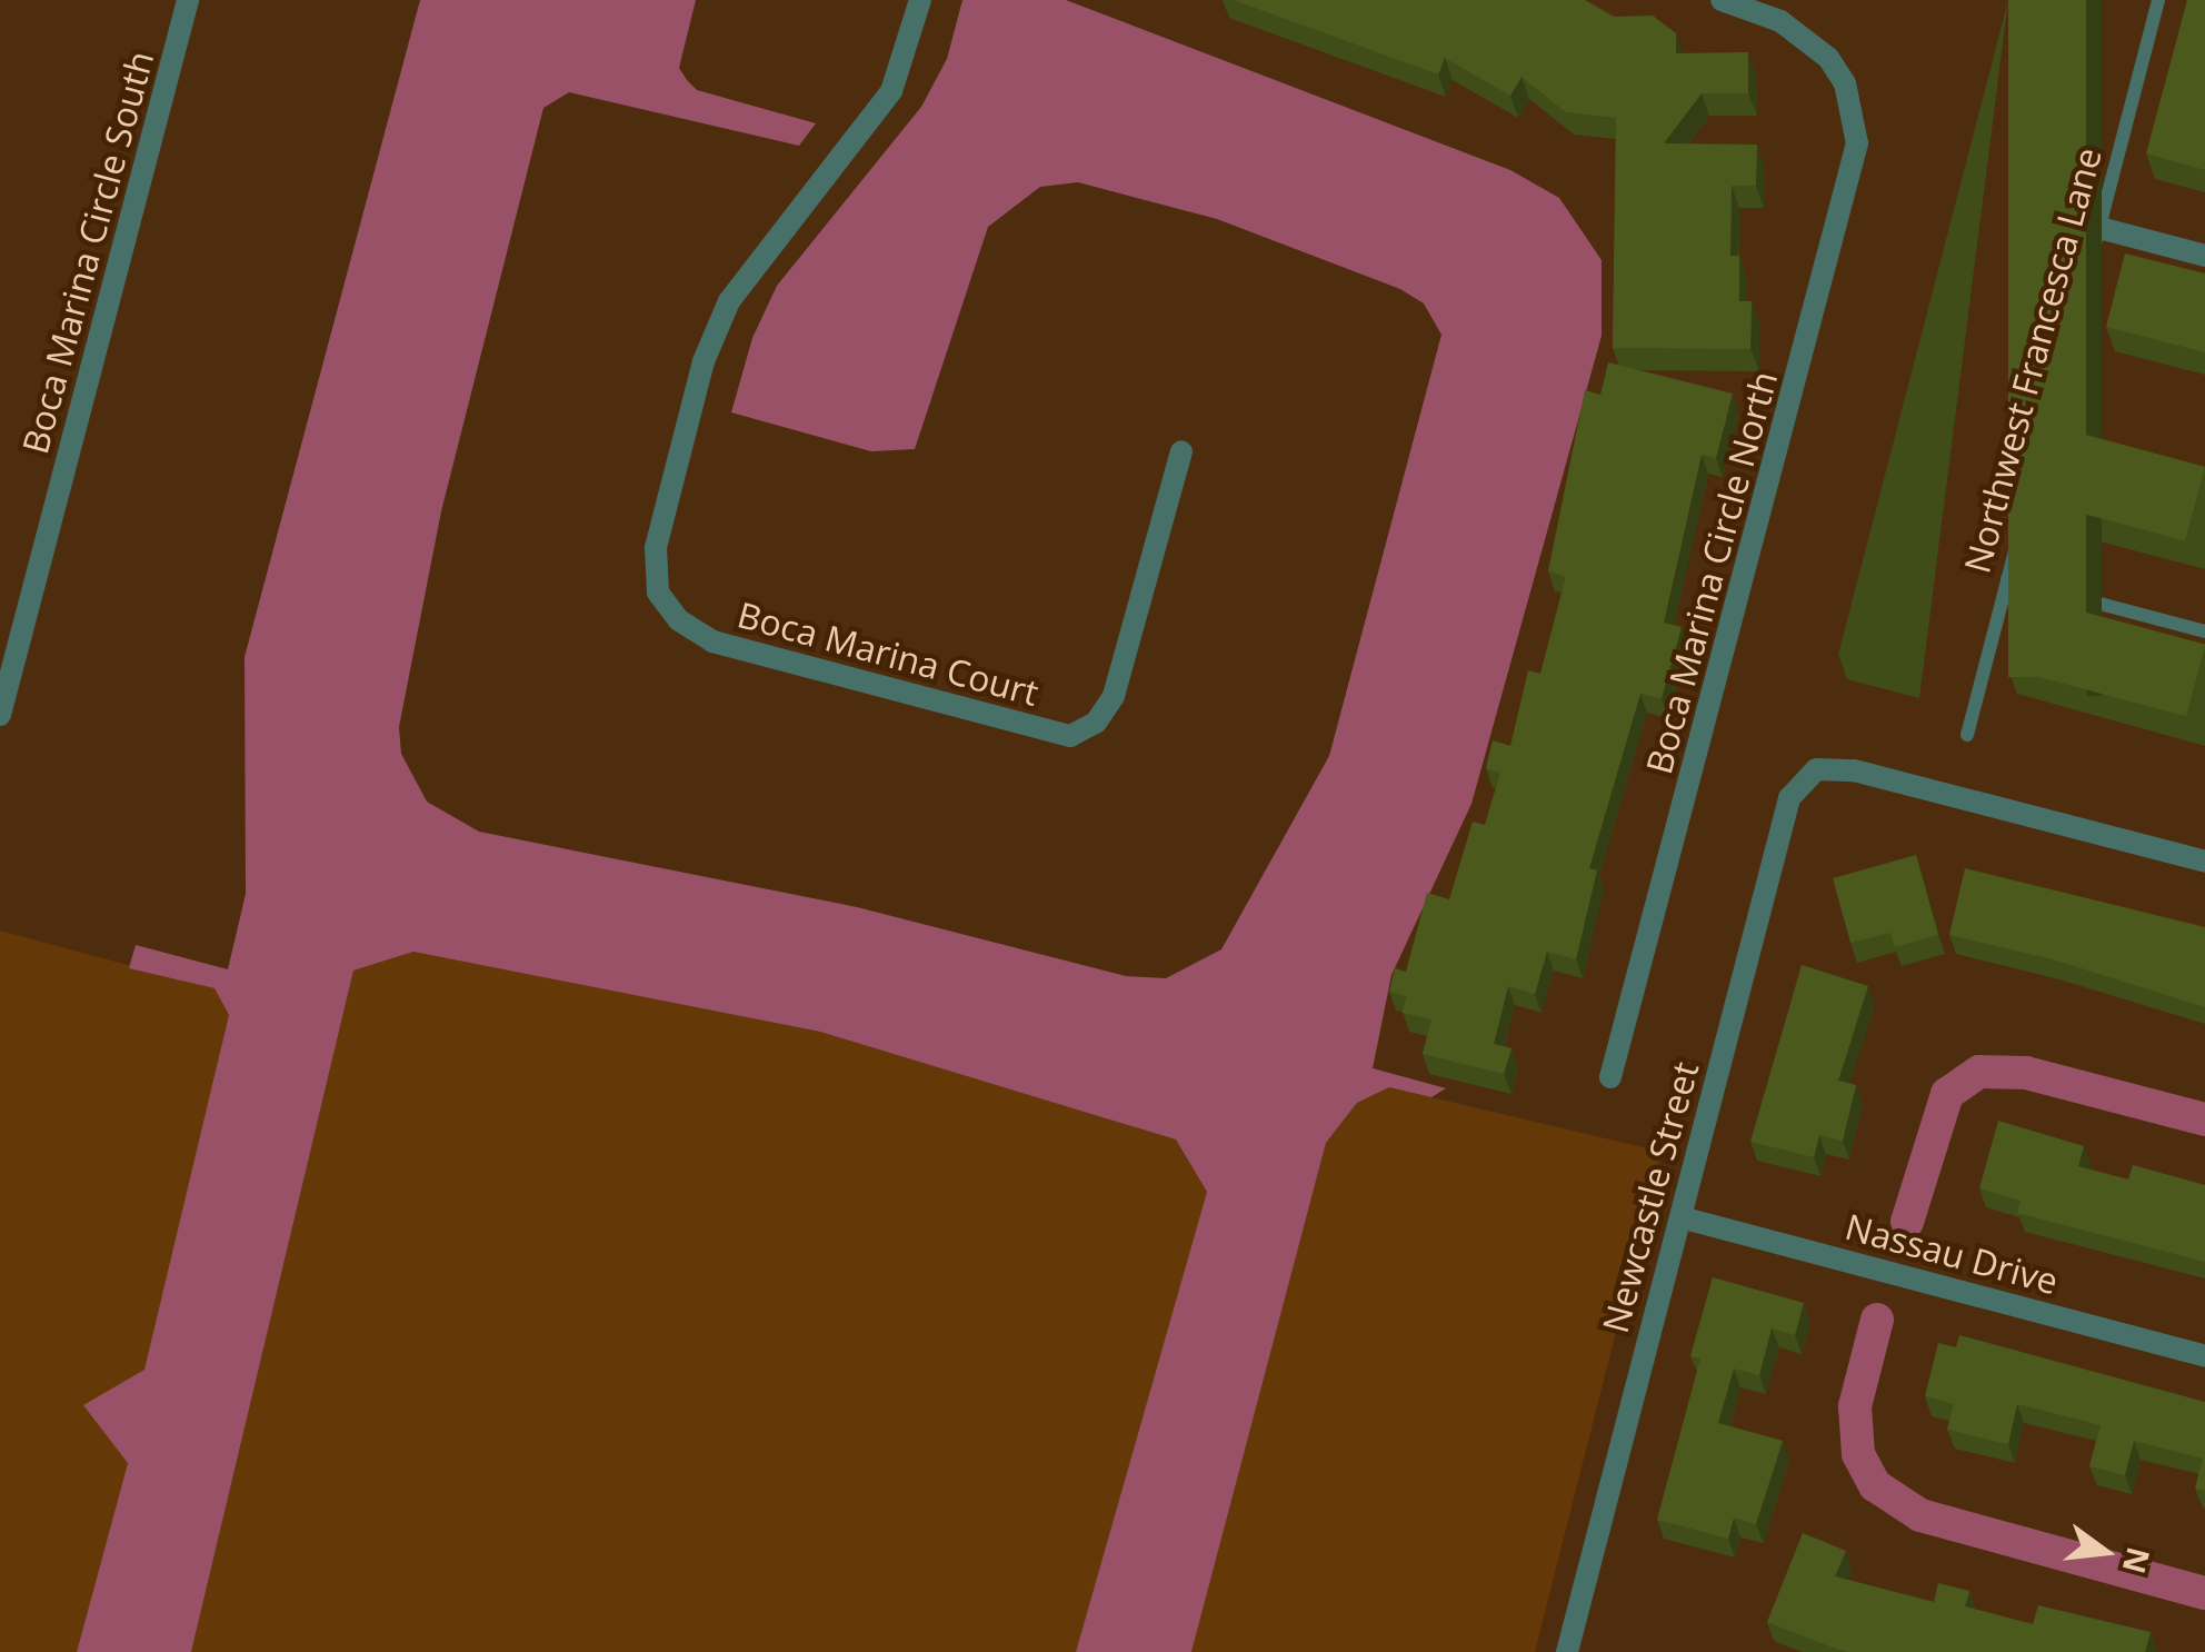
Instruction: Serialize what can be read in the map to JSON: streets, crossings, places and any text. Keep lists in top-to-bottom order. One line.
{"streets":{"street":["Boca Marina Circle South","Boca Marina Circle North","Boca Marina Court","Newcastle Street","Nassau Drive"],"lane":["Northwest Francesca Lane"]},"crossings":[["Newcastle Street","Nassau Drive"]],"north":"right"}
